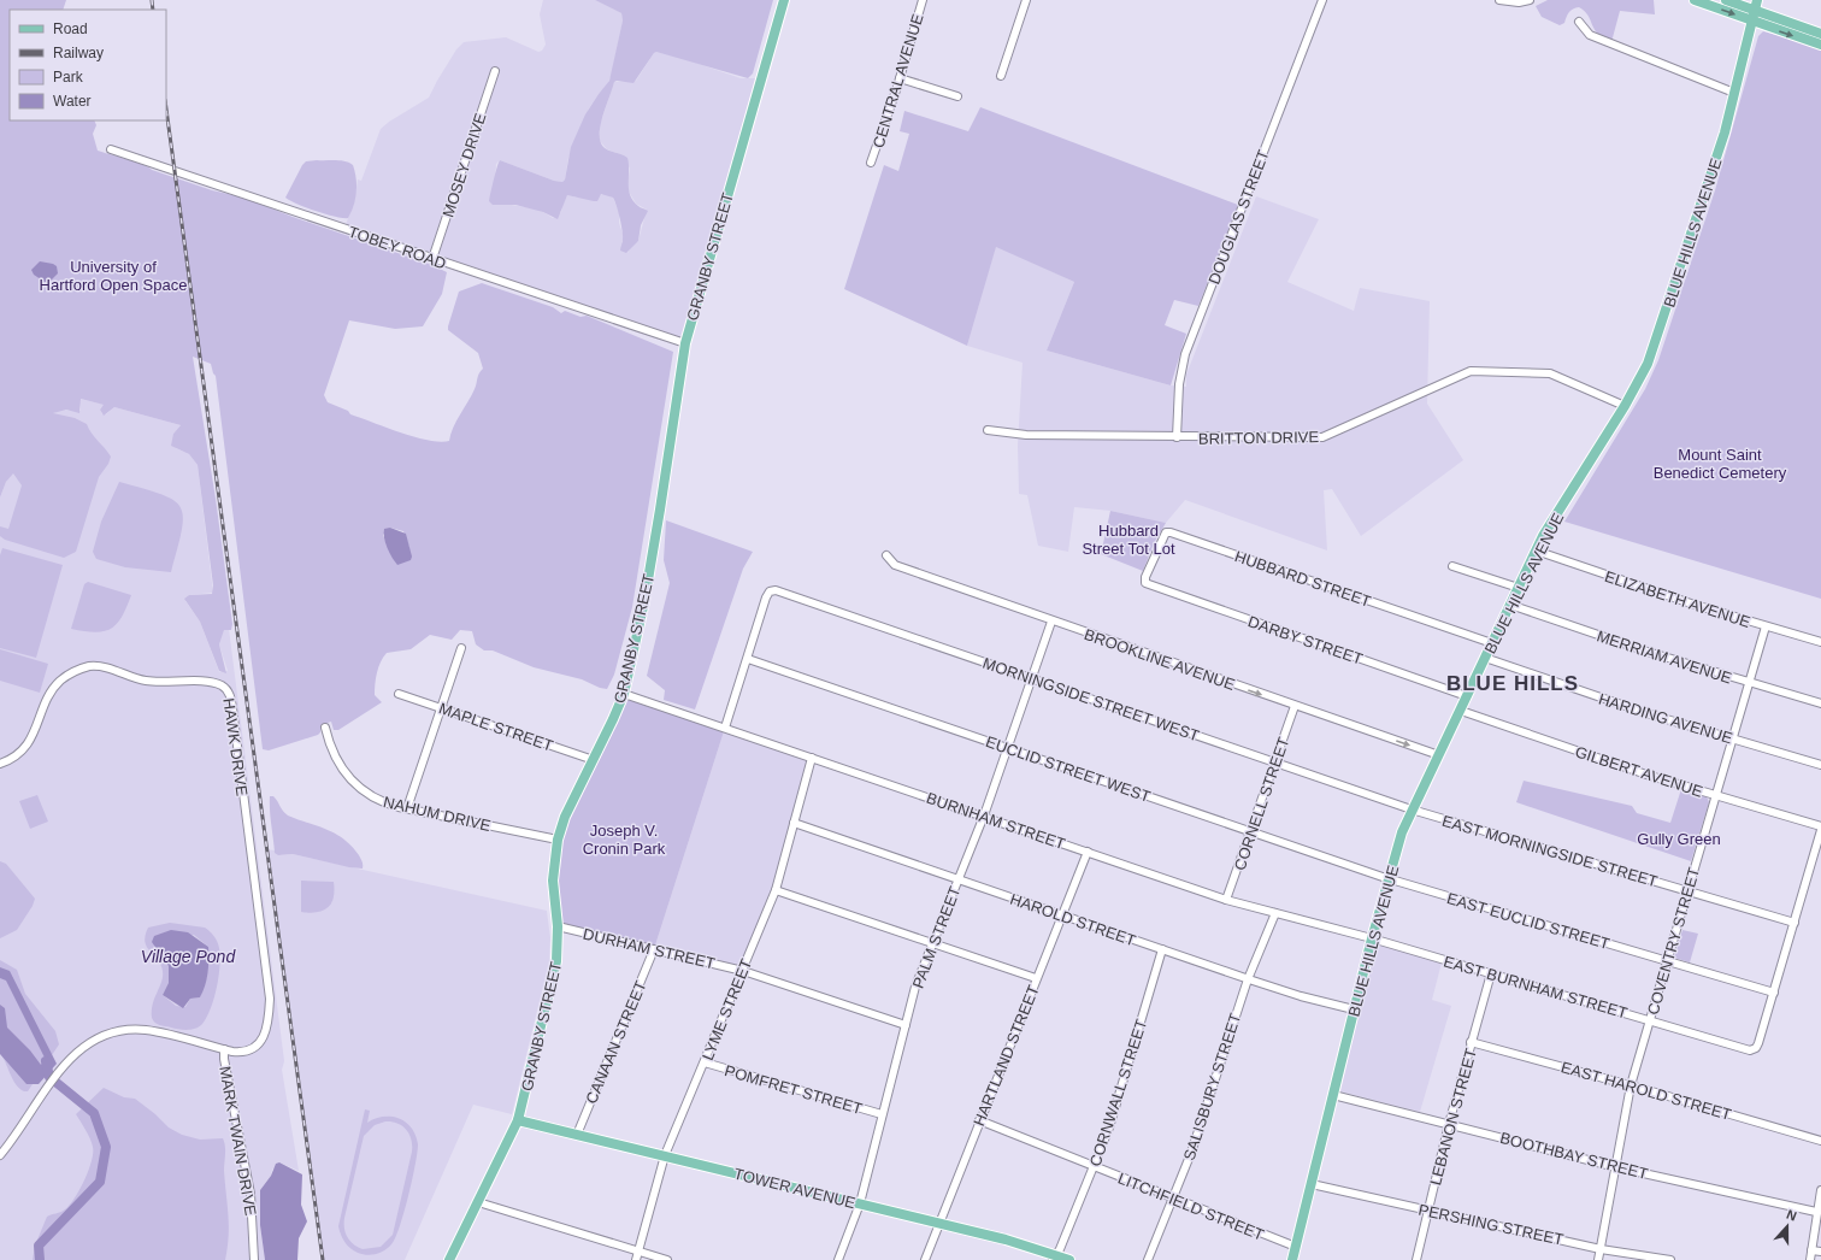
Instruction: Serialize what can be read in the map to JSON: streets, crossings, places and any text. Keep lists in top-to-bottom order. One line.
{"streets":{"main road":["BLUE HILLS AVENUE","GRANBY STREET","TOWER AVENUE"],"street":["CENTRAL AVENUE","MOSEY DRIVE","DOUGLAS STREET","TOBEY ROAD","BRITTON DRIVE","HUBBARD STREET","ELIZABETH AVENUE","DARBY STREET","MERRIAM AVENUE","BROOKLINE AVENUE","MORNINGSIDE STREET WEST","HARDING AVENUE","MAPLE STREET","HAWK DRIVE","EUCLID STREET WEST","GILBERT AVENUE","CORNELL STREET","NAHUM DRIVE","BURNHAM STREET","EAST MORNINGSIDE STREET","HAROLD STREET","EAST EUCLID STREET","PALM STREET","COVENTRY STREET","DURHAM STREET","EAST BURNHAM STREET","LYME STREET","CANAAN STREET","HARTLAND STREET","SALISBURY STREET","POMFRET STREET","EAST HAROLD STREET","CORNWALL STREET","LEBANON STREET","MARK TWAIN DRIVE","BOOTHBAY STREET","LITCHFIELD STREET","PERSHING STREET"]},"crossings":[["MOSEY DRIVE","TOBEY ROAD"],["DOUGLAS STREET","BRITTON DRIVE"],["BLUE HILLS AVENUE","BRITTON DRIVE"],["BLUE HILLS AVENUE","HUBBARD STREET"],["BLUE HILLS AVENUE","ELIZABETH AVENUE"],["BLUE HILLS AVENUE","DARBY STREET"],["BLUE HILLS AVENUE","MERRIAM AVENUE"],["BLUE HILLS AVENUE","BROOKLINE AVENUE"],["BLUE HILLS AVENUE","MORNINGSIDE STREET WEST"],["BLUE HILLS AVENUE","HARDING AVENUE"],["BLUE HILLS AVENUE","EUCLID STREET WEST"],["BLUE HILLS AVENUE","GILBERT AVENUE"],["BLUE HILLS AVENUE","BURNHAM STREET"],["BLUE HILLS AVENUE","EAST MORNINGSIDE STREET"],["BLUE HILLS AVENUE","HAROLD STREET"],["BLUE HILLS AVENUE","EAST EUCLID STREET"],["BLUE HILLS AVENUE","EAST BURNHAM STREET"],["BLUE HILLS AVENUE","BOOTHBAY STREET"],["BLUE HILLS AVENUE","LITCHFIELD STREET"],["BLUE HILLS AVENUE","PERSHING STREET"],["TOBEY ROAD","GRANBY STREET"],["GRANBY STREET","MAPLE STREET"],["GRANBY STREET","NAHUM DRIVE"],["GRANBY STREET","BURNHAM STREET"],["GRANBY STREET","DURHAM STREET"],["GRANBY STREET","TOWER AVENUE"],["HUBBARD STREET","DARBY STREET"],["ELIZABETH AVENUE","COVENTRY STREET"],["MERRIAM AVENUE","COVENTRY STREET"],["BROOKLINE AVENUE","CORNELL STREET"],["BROOKLINE AVENUE","PALM STREET"],["MORNINGSIDE STREET WEST","EUCLID STREET WEST"],["MORNINGSIDE STREET WEST","CORNELL STREET"],["MORNINGSIDE STREET WEST","EAST MORNINGSIDE STREET"],["MORNINGSIDE STREET WEST","PALM STREET"],["HARDING AVENUE","COVENTRY STREET"],["HAWK DRIVE","MARK TWAIN DRIVE"],["EUCLID STREET WEST","CORNELL STREET"],["EUCLID STREET WEST","EAST EUCLID STREET"],["EUCLID STREET WEST","PALM STREET"],["GILBERT AVENUE","COVENTRY STREET"],["CORNELL STREET","BURNHAM STREET"],["BURNHAM STREET","PALM STREET"],["BURNHAM STREET","EAST BURNHAM STREET"],["BURNHAM STREET","LYME STREET"],["BURNHAM STREET","HARTLAND STREET"],["BURNHAM STREET","SALISBURY STREET"],["EAST MORNINGSIDE STREET","COVENTRY STREET"],["HAROLD STREET","PALM STREET"],["HAROLD STREET","LYME STREET"],["HAROLD STREET","HARTLAND STREET"],["HAROLD STREET","SALISBURY STREET"],["HAROLD STREET","CORNWALL STREET"],["EAST EUCLID STREET","COVENTRY STREET"],["EAST EUCLID STREET","EAST BURNHAM STREET"],["PALM STREET","DURHAM STREET"],["PALM STREET","POMFRET STREET"],["PALM STREET","TOWER AVENUE"],["COVENTRY STREET","EAST BURNHAM STREET"],["COVENTRY STREET","EAST HAROLD STREET"],["COVENTRY STREET","BOOTHBAY STREET"],["COVENTRY STREET","PERSHING STREET"],["DURHAM STREET","LYME STREET"],["DURHAM STREET","CANAAN STREET"],["EAST BURNHAM STREET","LEBANON STREET"],["LYME STREET","POMFRET STREET"],["LYME STREET","TOWER AVENUE"],["CANAAN STREET","TOWER AVENUE"],["HARTLAND STREET","TOWER AVENUE"],["HARTLAND STREET","LITCHFIELD STREET"],["SALISBURY STREET","LITCHFIELD STREET"],["EAST HAROLD STREET","LEBANON STREET"],["CORNWALL STREET","TOWER AVENUE"],["CORNWALL STREET","LITCHFIELD STREET"],["LEBANON STREET","BOOTHBAY STREET"],["LEBANON STREET","PERSHING STREET"]],"one_way":["BROOKLINE AVENUE"],"districts":["BLUE HILLS"],"water":["Village Pond"],"parks":["University of Hartford Open Space","Mount Saint Benedict Cemetery","Hubbard Street Tot Lot","Joseph V. Cronin Park","Gully Green"],"legend":["Road","Railway","Park","Water"],"north":"top"}
